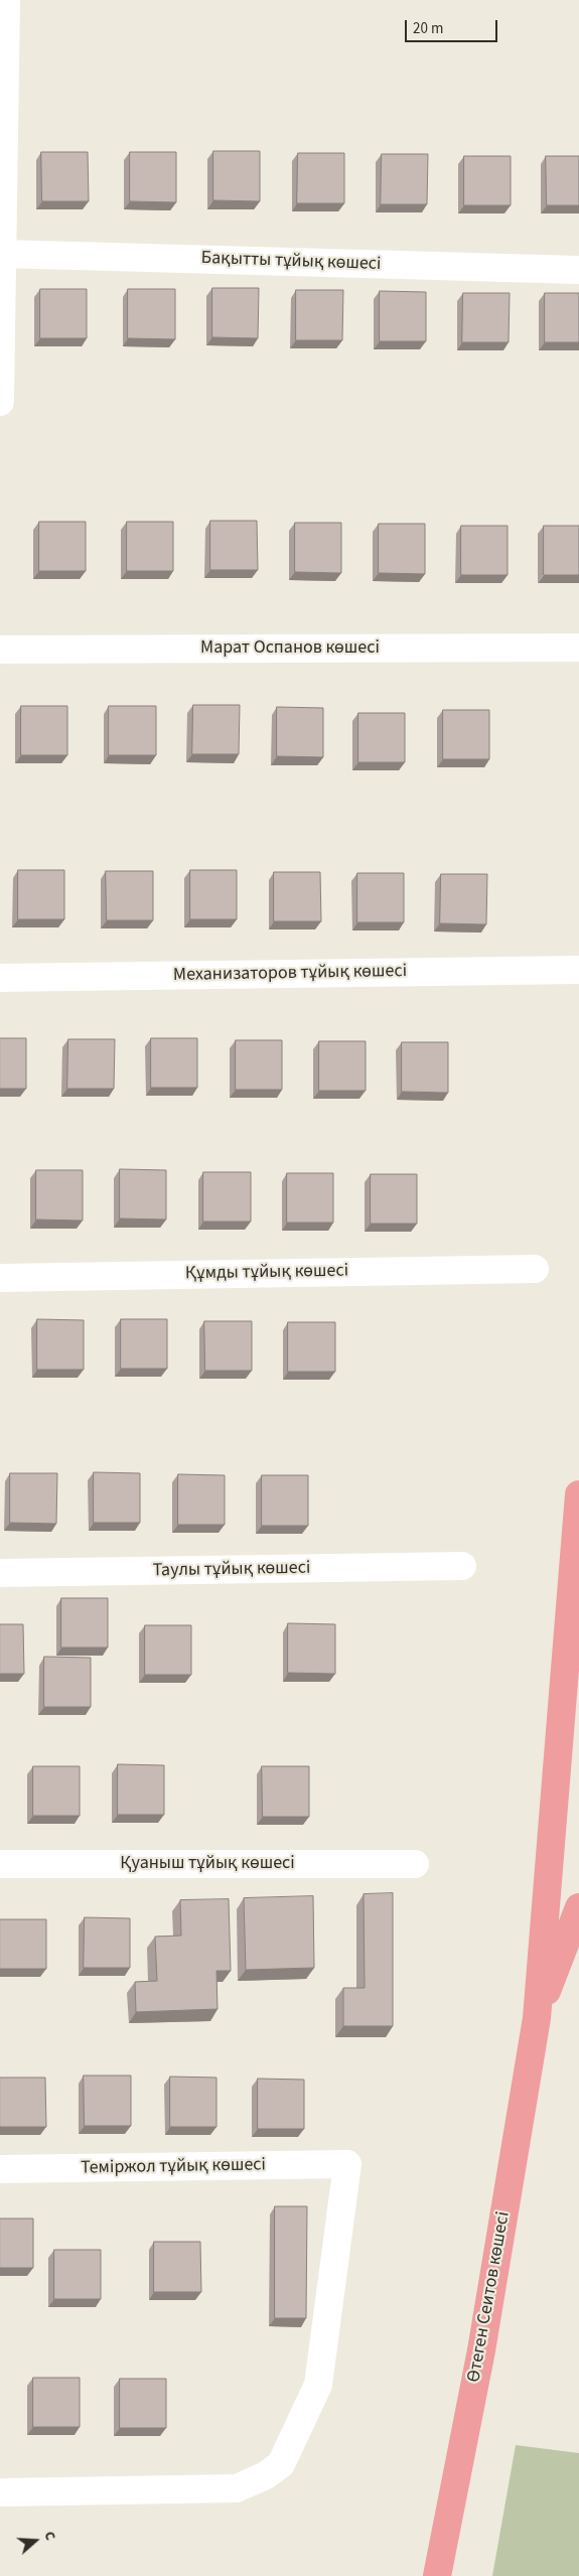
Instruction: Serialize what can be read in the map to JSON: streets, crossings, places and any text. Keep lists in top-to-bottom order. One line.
{"streets":{"main road":["Өтеген Сеитов көшесі"],"street":["Бақытты тұйық көшесі","Марат Оспанов көшесі","Механизаторов тұйық көшесі","Құмды тұйық көшесі","Таулы тұйық көшесі","Қуаныш тұйық көшесі","Теміржол тұйық көшесі"]},"scale_bar":"20 m","north":"right"}
